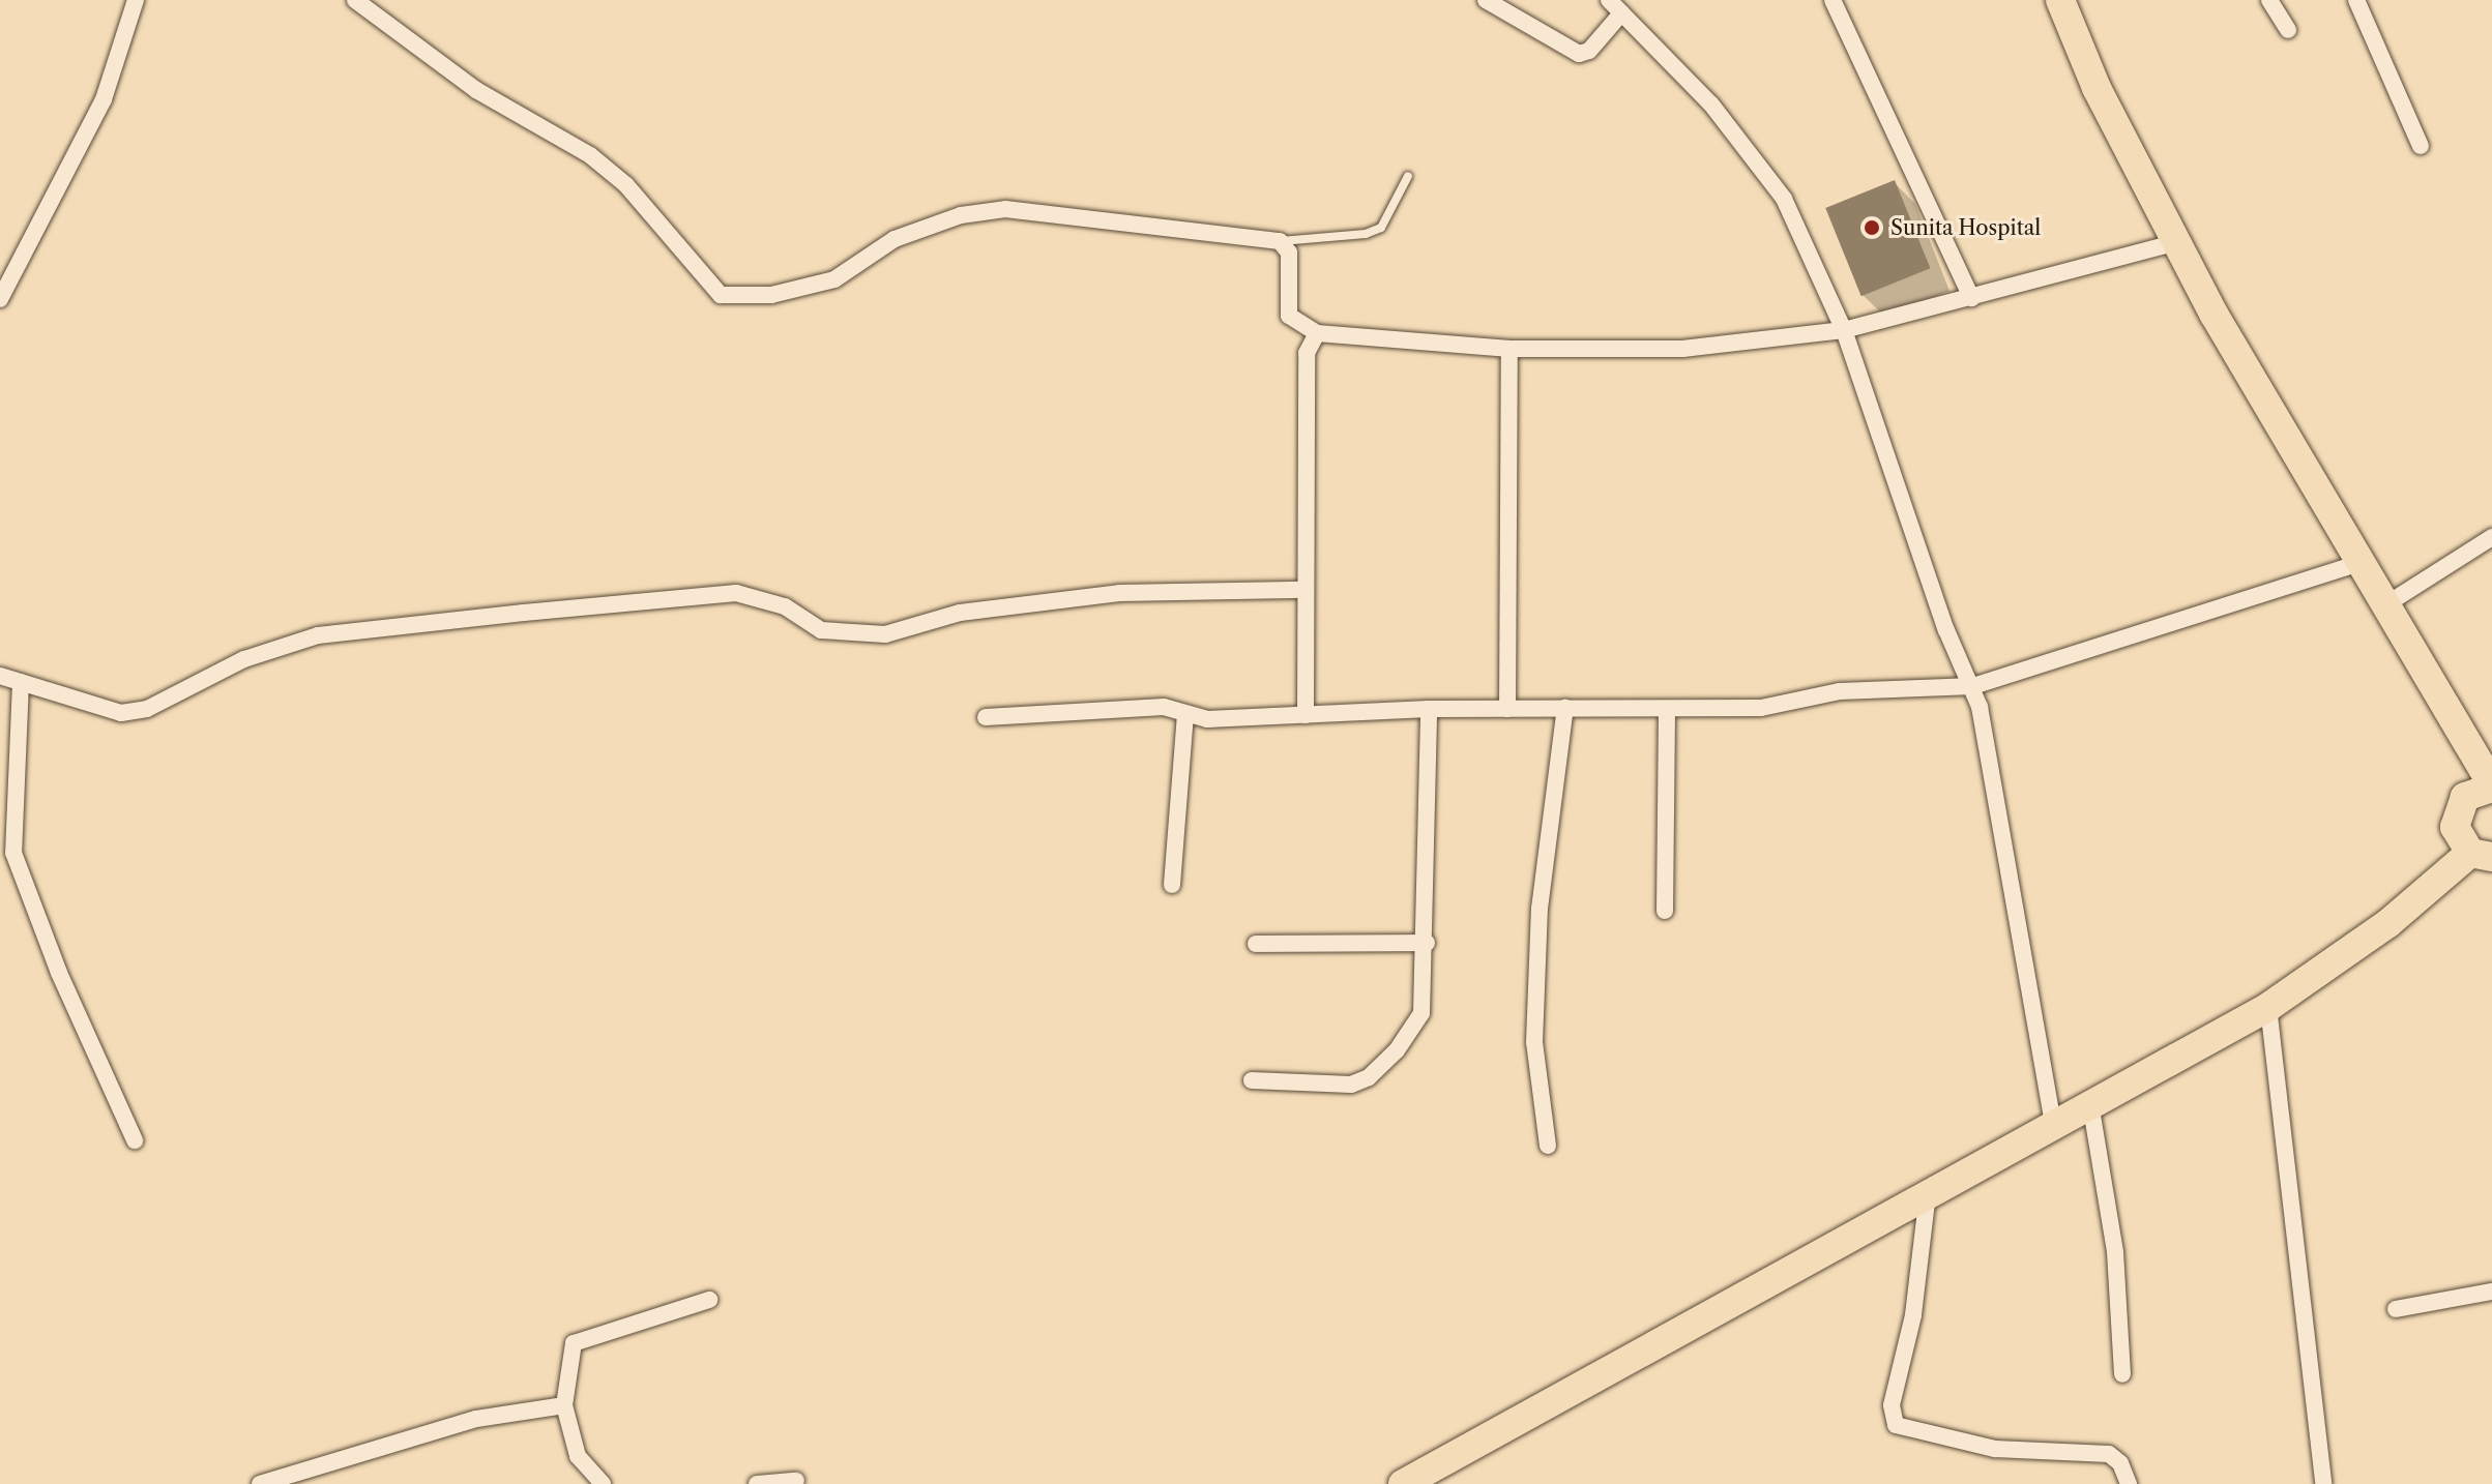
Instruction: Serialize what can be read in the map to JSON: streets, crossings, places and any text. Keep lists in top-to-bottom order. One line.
{"places":["Sunita Hospital"]}
